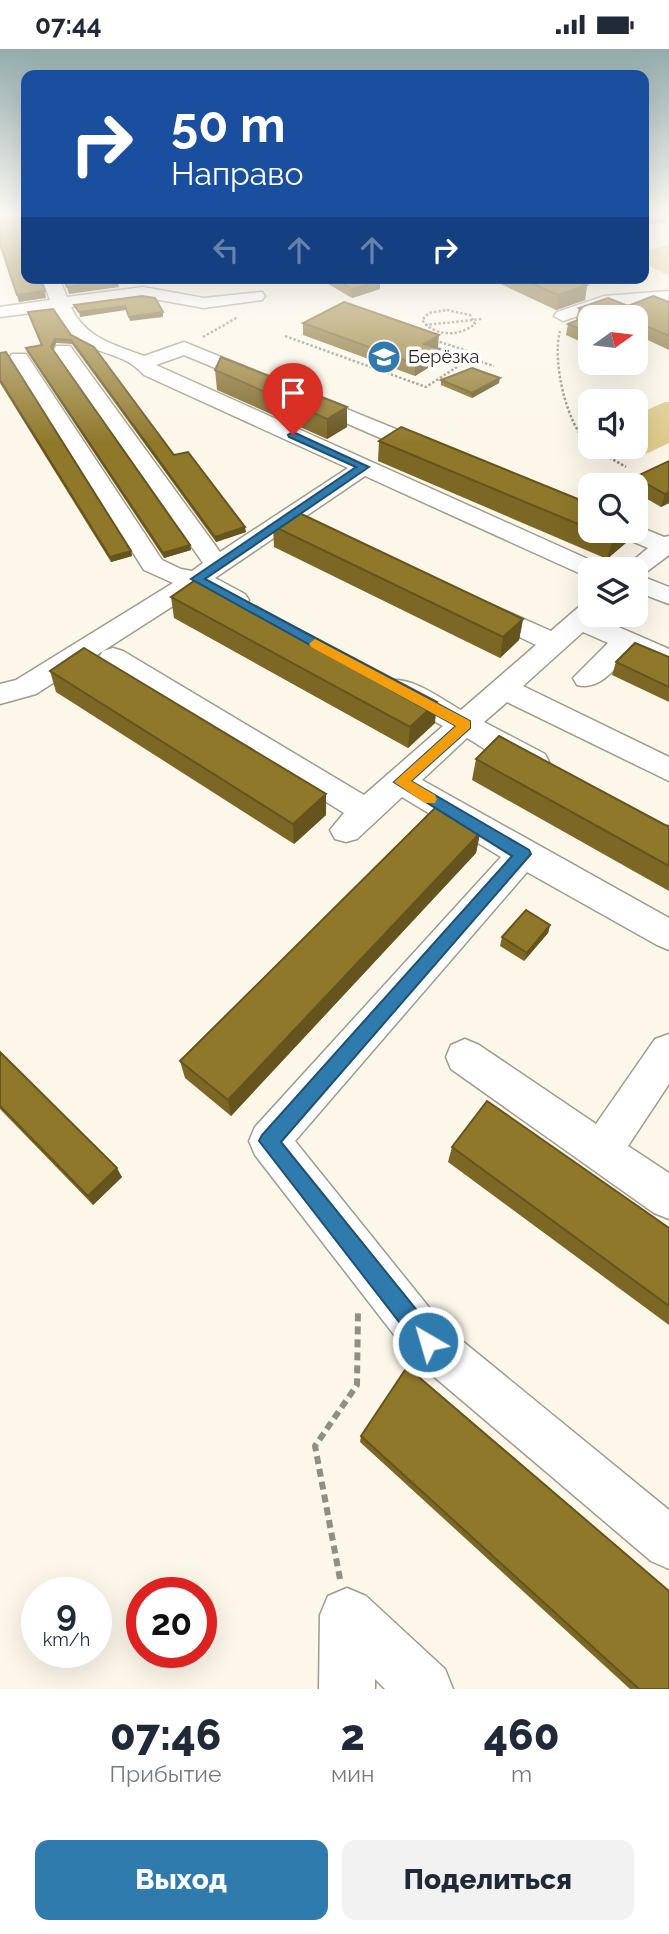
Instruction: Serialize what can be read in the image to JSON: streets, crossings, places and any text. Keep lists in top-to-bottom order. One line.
{"places":{"school or university":["Берёзка"]},"north":"right","page":{"status":"07:44","turn":["50 m","Направо"],"speed":"9 km/h","limit":"20","eta":["07:46","Прибытие","2","мин","460","m"],"buttons":["Выход","Поделиться"]}}
